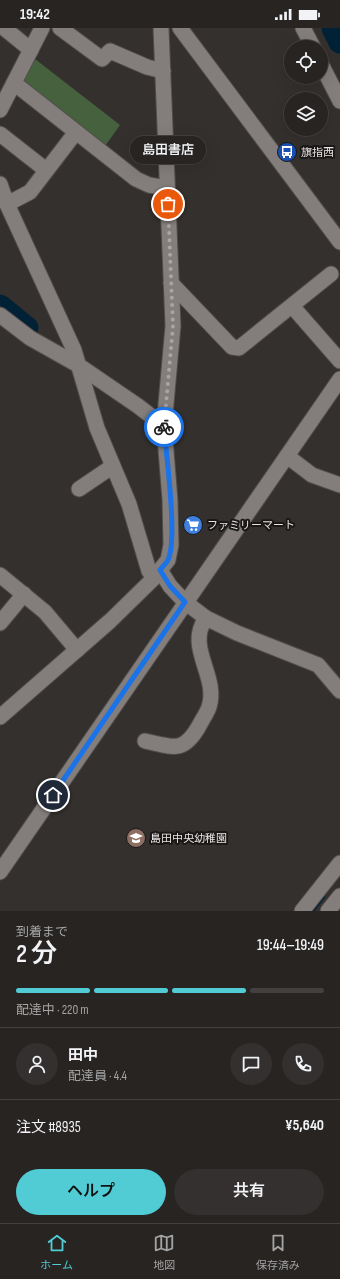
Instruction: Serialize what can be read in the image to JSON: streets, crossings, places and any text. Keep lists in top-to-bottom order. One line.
{"places":{"bus stop":["旗指西"],"other":["島田書店"],"supermarket":["ファミリーマート"],"school or university":["島田中央幼稚園"]},"page":{"status":"19:42","bubble":"島田書店","heading":["2 分","到着まで","19:44–19:49"],"panel":["田中","配達員 · 4.4","注文 #8935","¥5,640"],"bar":"配達中 · 220 m","buttons":["ヘルプ","共有"],"tabs":["ホーム","地図","保存済み"]}}
